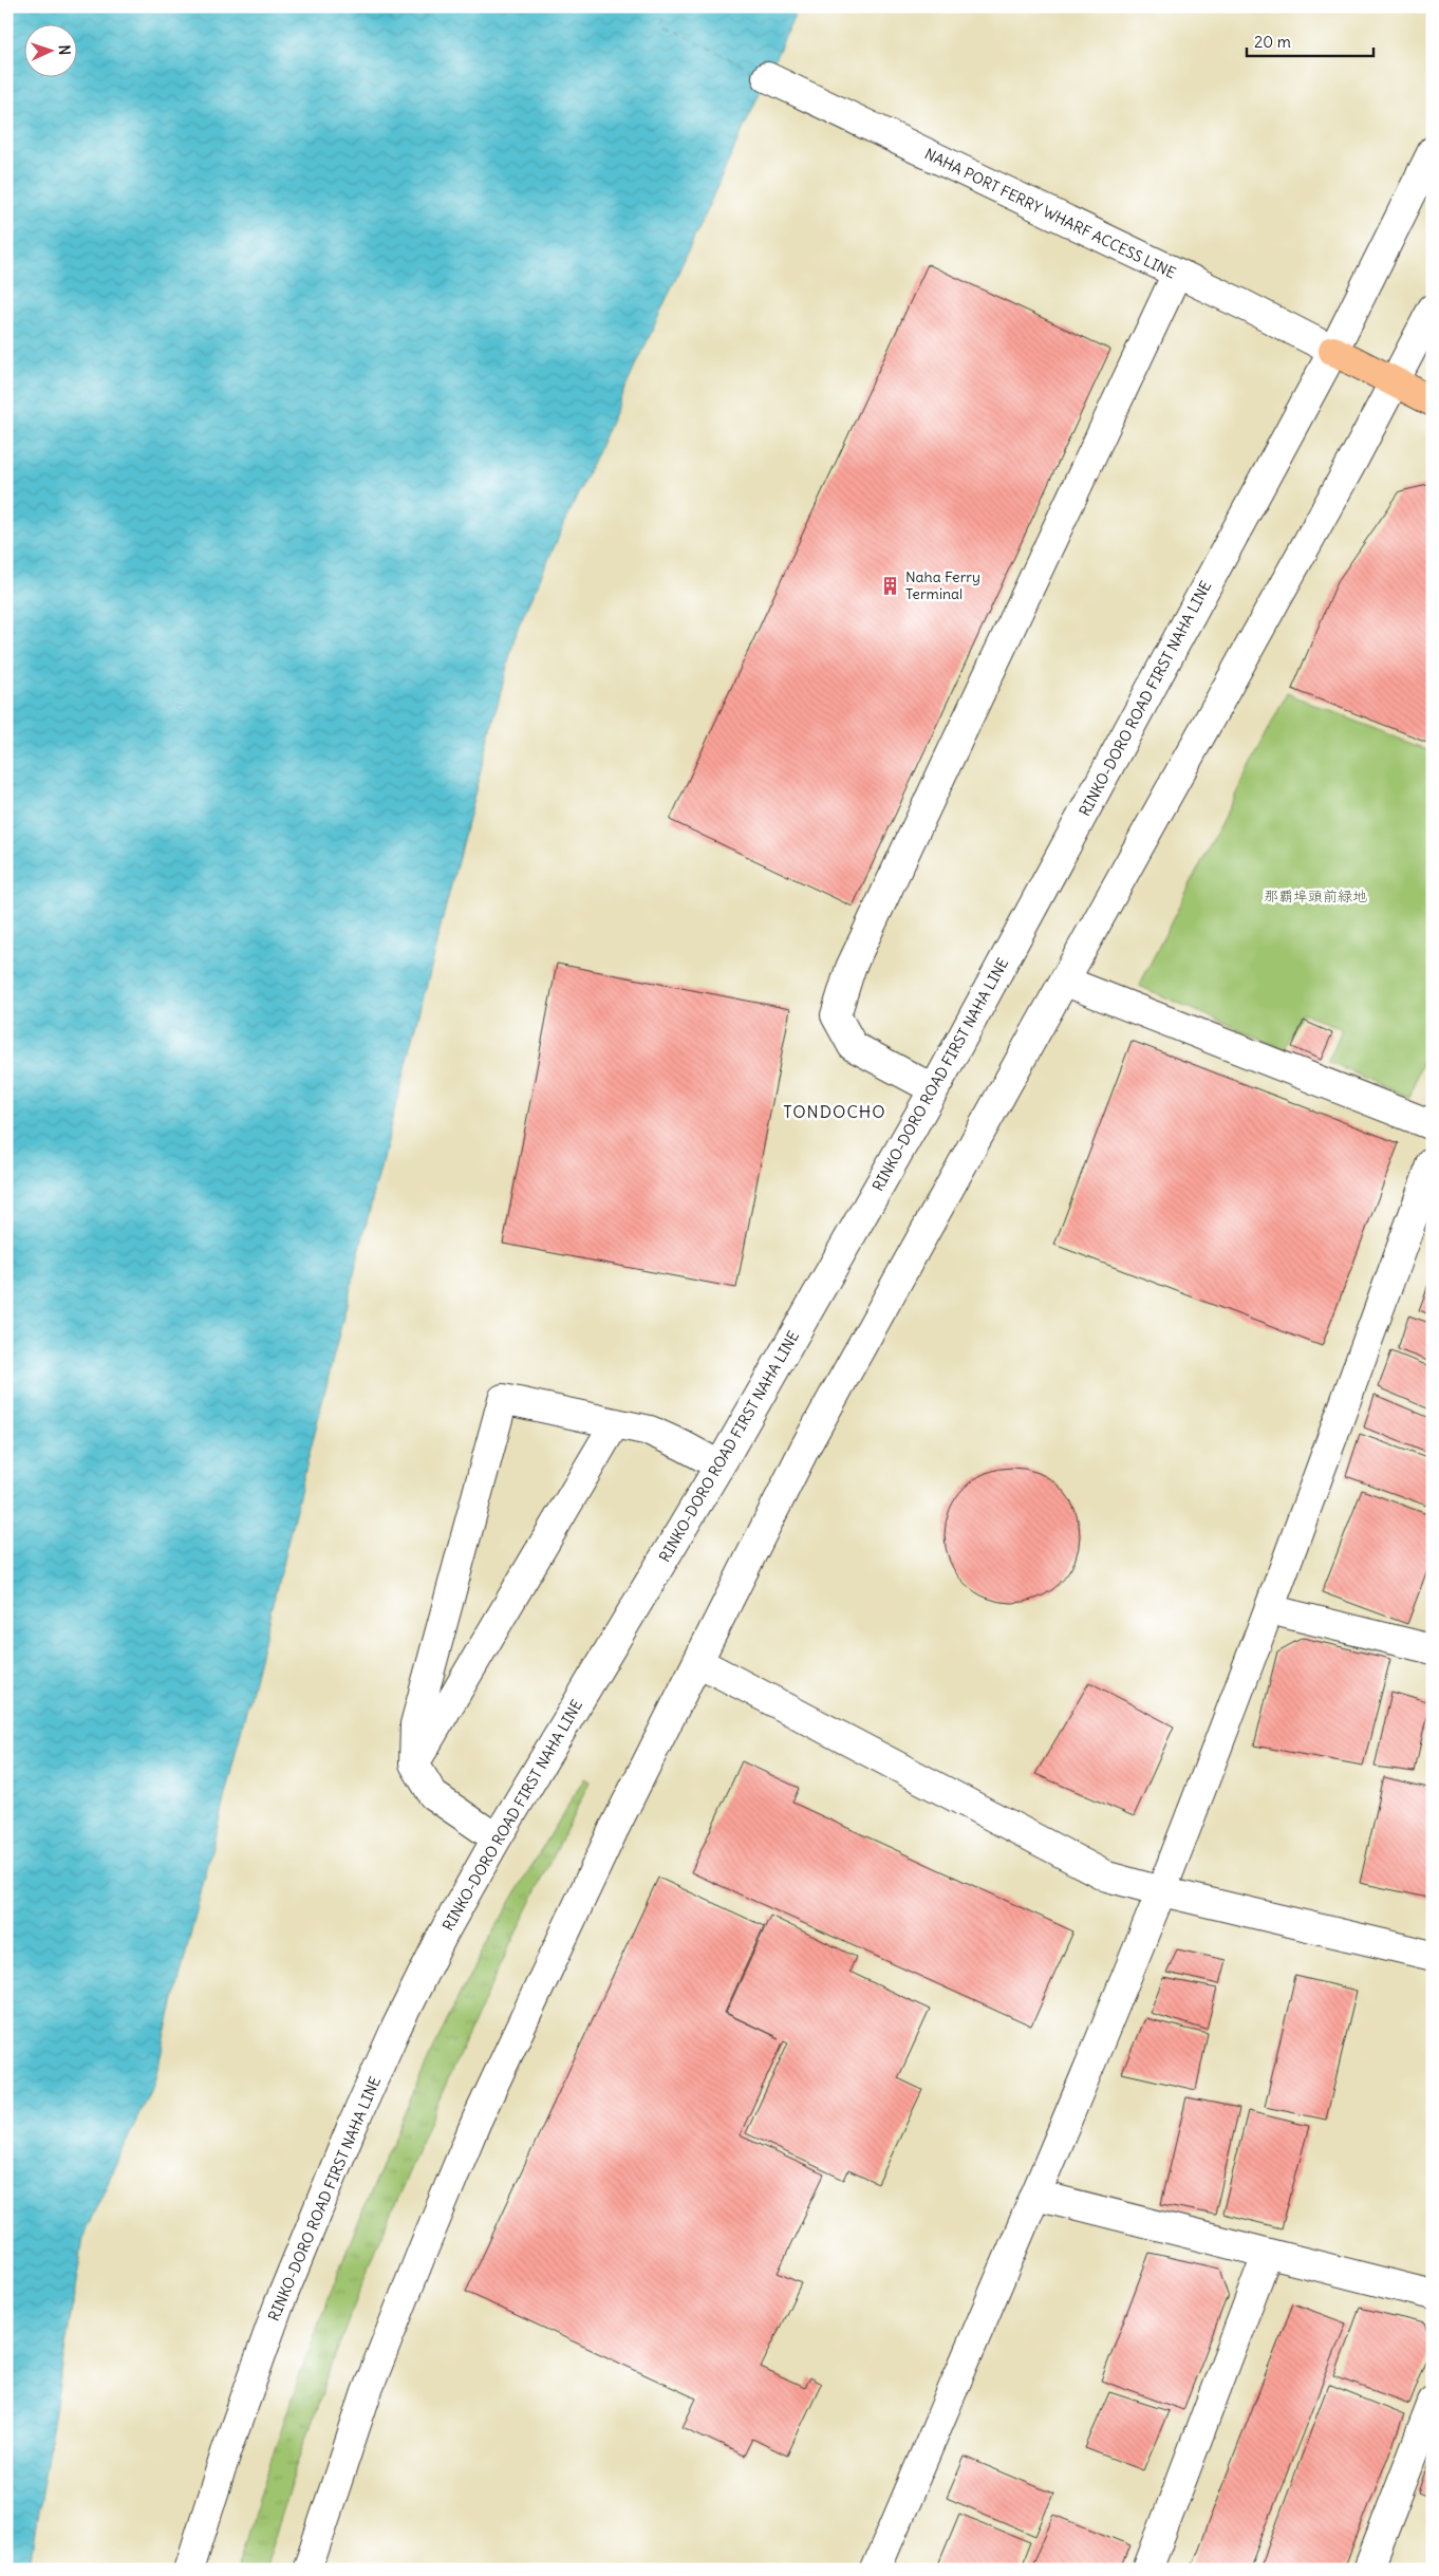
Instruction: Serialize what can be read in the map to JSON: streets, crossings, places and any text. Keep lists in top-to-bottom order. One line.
{"streets":{"street":["NAHA PORT FERRY WHARF ACCESS LINE","RINKO-DORO ROAD FIRST NAHA LINE"]},"crossings":[["NAHA PORT FERRY WHARF ACCESS LINE","RINKO-DORO ROAD FIRST NAHA LINE"]],"districts":["TONDOCHO"],"parks":["那覇埠頭前緑地"],"places":{"building":["Naha Ferry Terminal"]},"scale_bar":"20 m","north":"right"}
